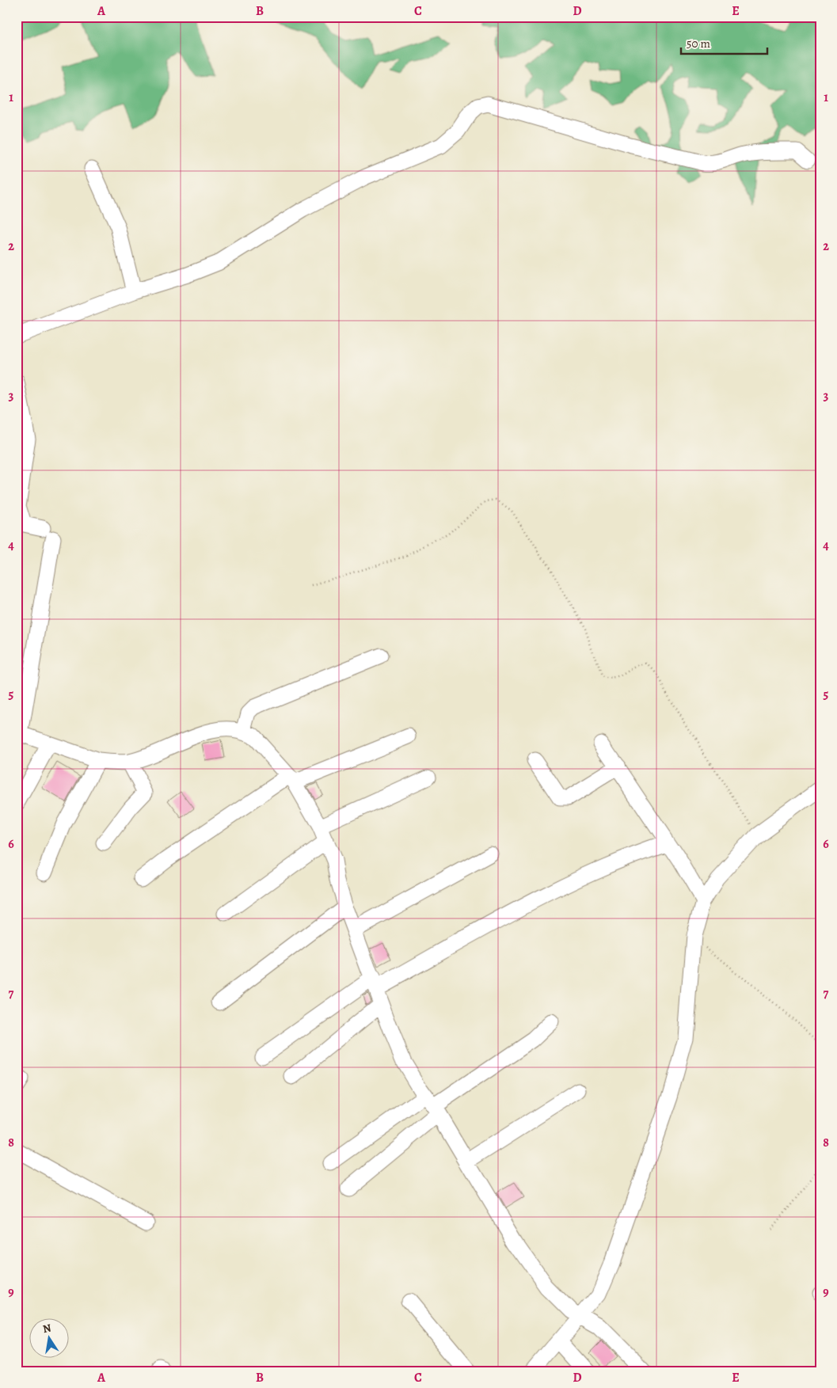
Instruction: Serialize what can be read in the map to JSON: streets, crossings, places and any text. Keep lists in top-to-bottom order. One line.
{"scale_bar":"50 m","north":"top","grid":{"columns":["A","B","C","D","E"],"rows":["1","2","3","4","5","6","7","8","9"]}}
